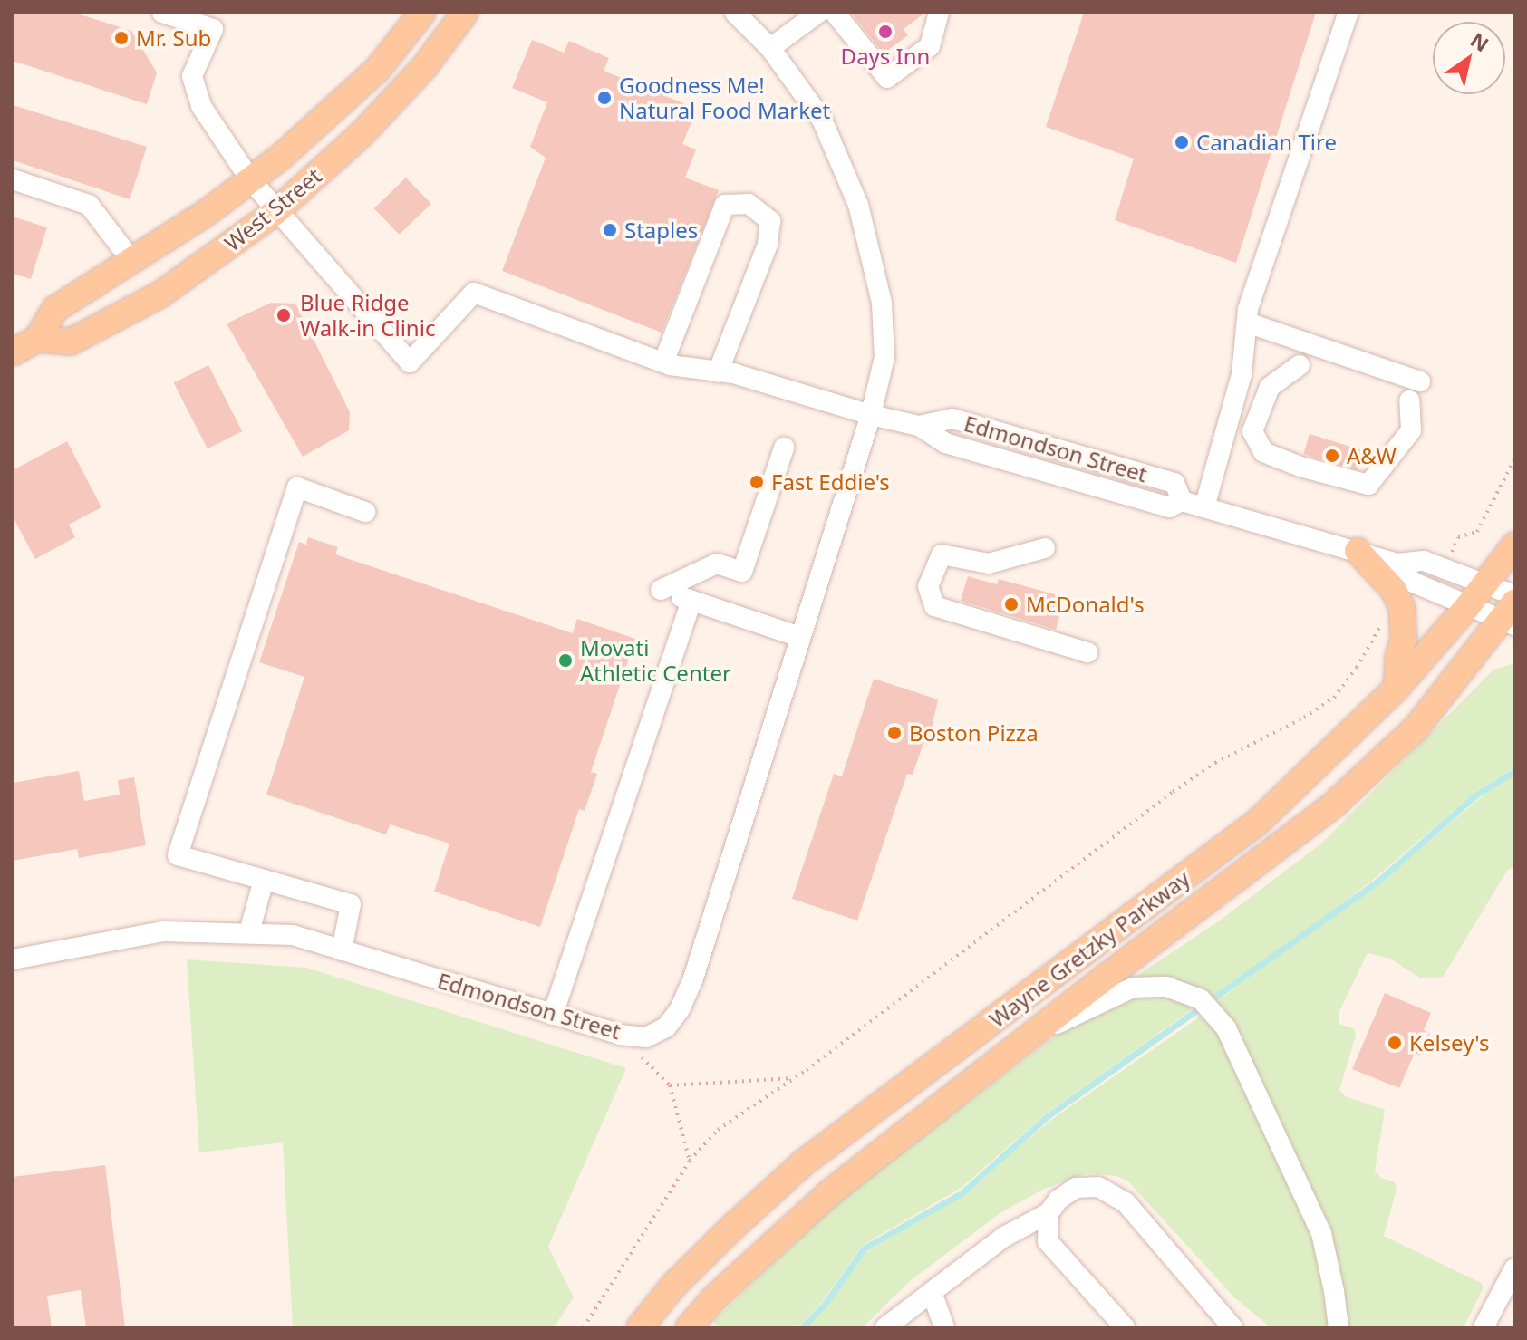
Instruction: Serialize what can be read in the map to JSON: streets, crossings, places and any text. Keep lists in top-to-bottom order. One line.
{"streets":{"main road":["West Street","Wayne Gretzky Parkway"],"street":["Edmondson Street"]},"crossings":[["Edmondson Street","Wayne Gretzky Parkway"]],"places":["Days Inn","Mr. Sub","Goodness Me! Natural Food Market","Canadian Tire","Staples","Blue Ridge Walk-in Clinic","A&W","Fast Eddie's","McDonald's","Movati Athletic Center","Boston Pizza","Kelsey's"],"north":"top right"}
